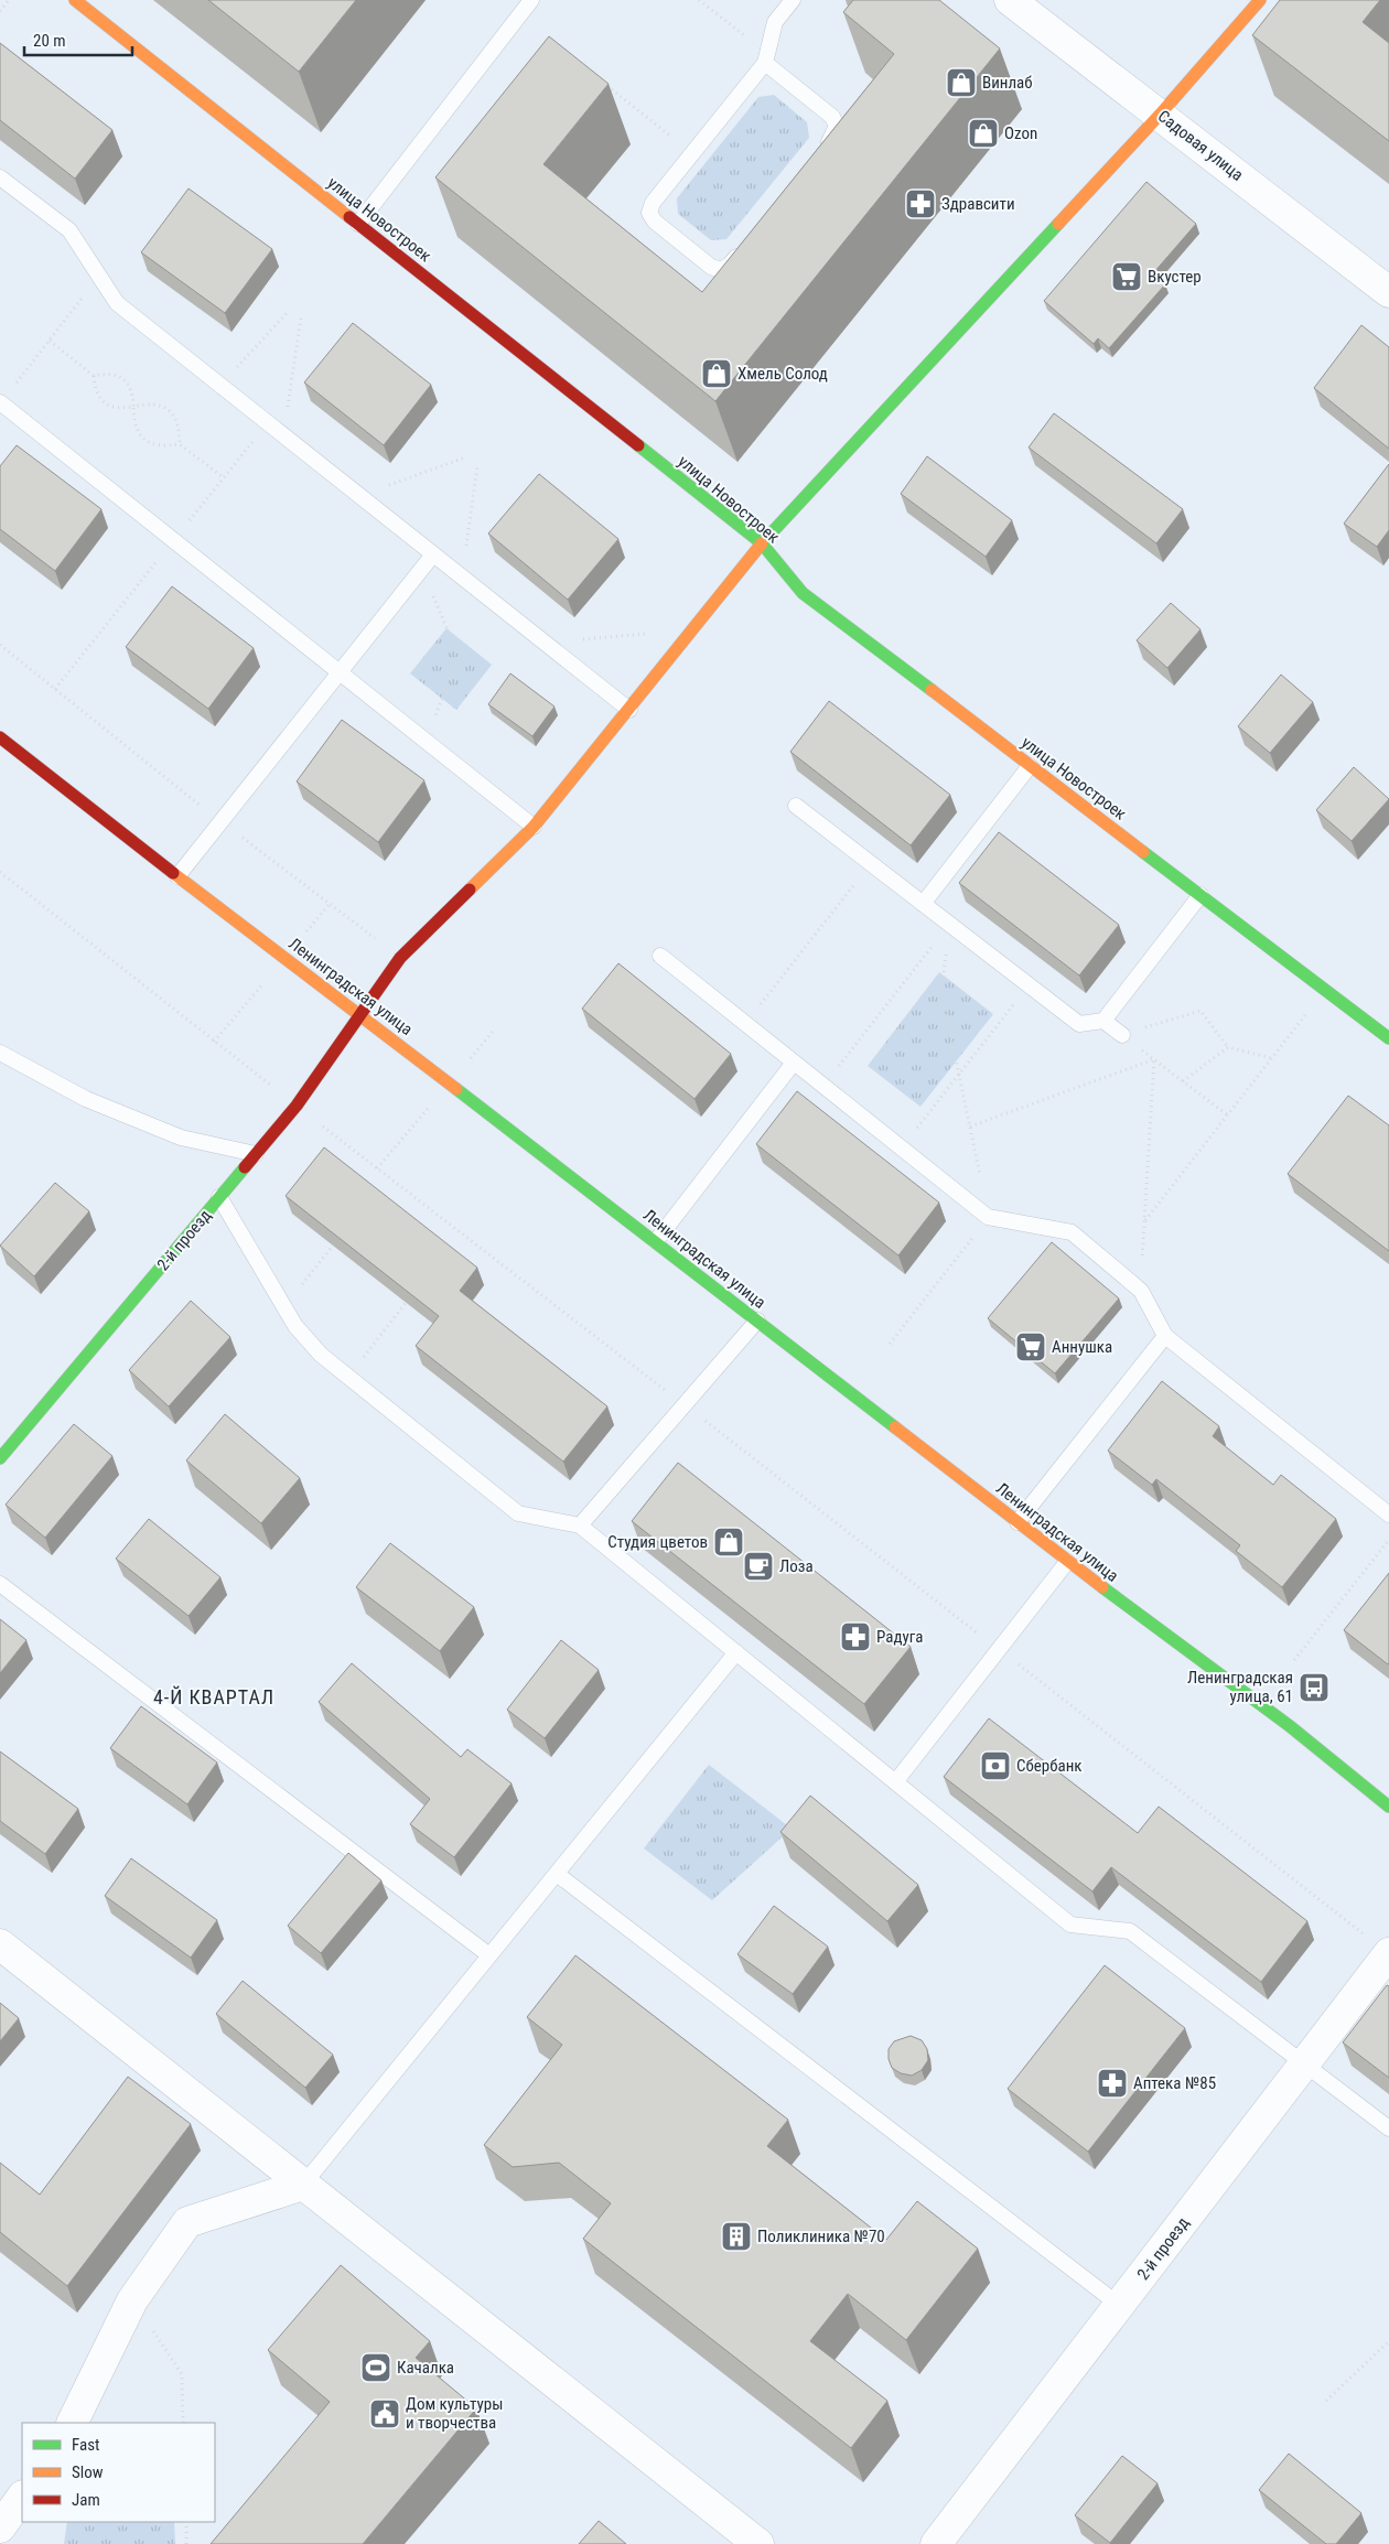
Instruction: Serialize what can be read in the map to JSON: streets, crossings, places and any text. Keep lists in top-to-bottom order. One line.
{"streets":{"street":["Садовая улица","улица Новостроек","Ленинградская улица","2-й проезд"]},"crossings":[["Садовая улица","2-й проезд"],["улица Новостроек","2-й проезд"],["Ленинградская улица","2-й проезд"]],"districts":["4-Й КВАРТАЛ"],"places":{"shop":["Винлаб","Ozon","Хмель Солод","Студия цветов"],"pharmacy":["Здравсити","Радуга","Аптека №85"],"supermarket":["Вкустер","Аннушка"],"cafe":["Лоза"],"bus stop":["Ленинградская улица, 61"],"bank":["Сбербанк"],"building":["Поликлиника №70"],"sports":["Качалка"],"public building":["Дом культуры и творчества"]},"legend":["Fast","Slow","Jam"],"scale_bar":"20 m"}
